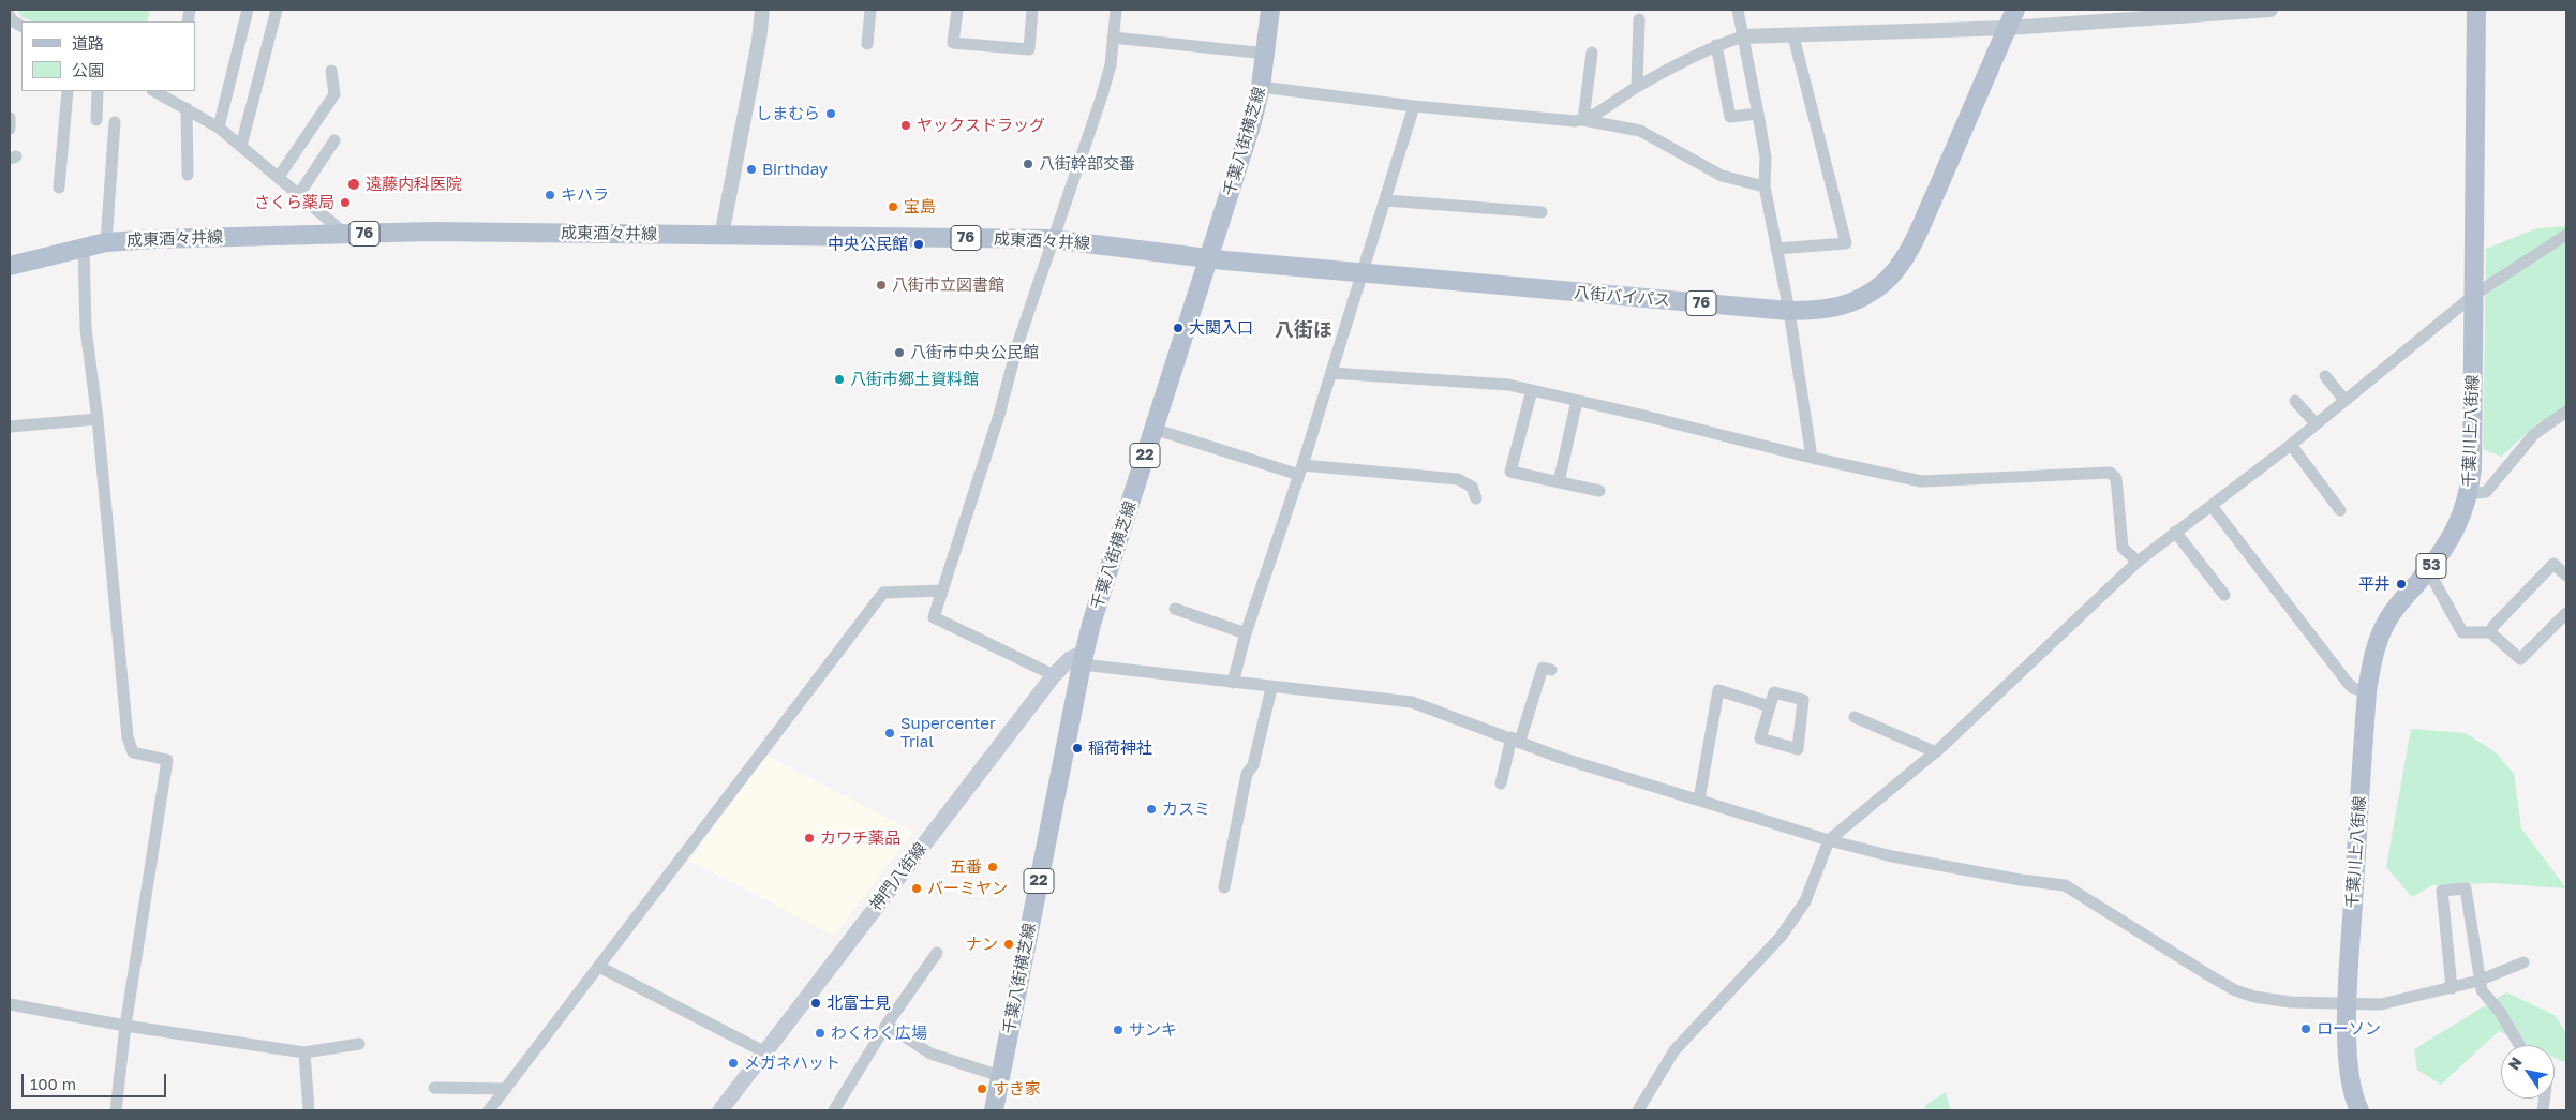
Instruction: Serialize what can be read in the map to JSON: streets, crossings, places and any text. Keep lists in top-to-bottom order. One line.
{"streets":{"main road":["千葉八街横芝線","76","成東酒々井線","八街バイパス","千葉川上八街線","22","53","神門八街線"]},"crossings":[["千葉八街横芝線","成東酒々井線"],["千葉八街横芝線","八街バイパス"],["千葉八街横芝線","神門八街線"],["成東酒々井線","八街バイパス"]],"districts":["八街ほ"],"places":["しまむら","ヤックスドラッグ","八街幹部交番","Birthday","遠藤内科医院","キハラ","さくら薬局","宝島","中央公民館","八街市立図書館","大関入口","八街市中央公民館","八街市郷土資料館","平井","Supercenter Trial","稲荷神社","カスミ","カワチ薬品","五番","バーミヤン","ナン","北富士見","ローソン","サンキ","わくわく広場","メガネハット","すき家"],"legend":["道路","公園"],"scale_bar":"100 m","north":"top left"}
